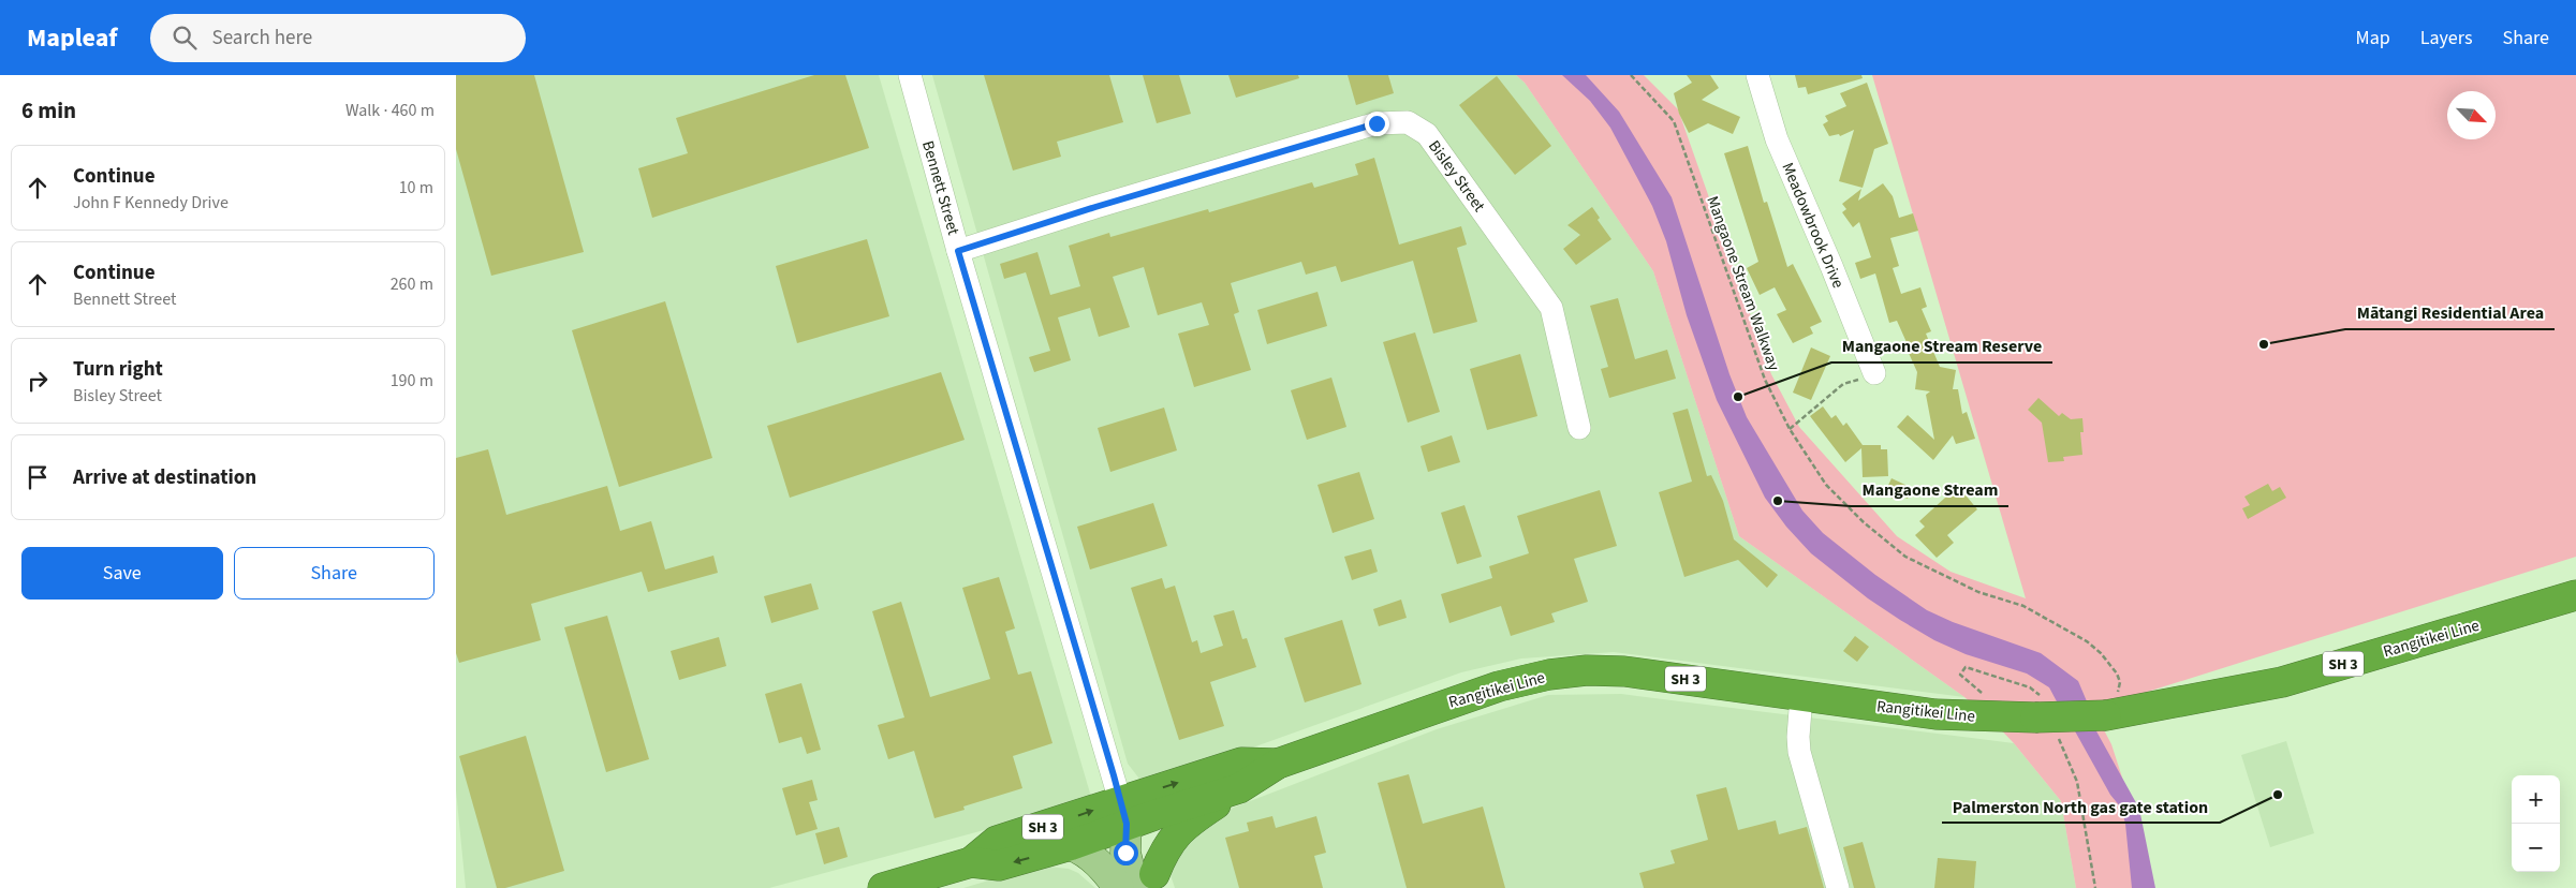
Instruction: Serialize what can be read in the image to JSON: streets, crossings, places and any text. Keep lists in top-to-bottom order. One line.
{"streets":{"highway":["Rangitikei Line","SH 3"],"street":["Bisley Street","Bennett Street","Meadowbrook Drive"],"path":["Mangaone Stream Walkway"]},"crossings":[["Bisley Street","Bennett Street"],["Bennett Street","Rangitikei Line"],["Mangaone Stream Walkway","Rangitikei Line"]],"places":["Mātangi Residential Area","Mangaone Stream Reserve","Mangaone Stream","Palmerston North gas gate station"],"north":"bottom right","page":{"header":"Mapleaf","search":"Search here","nav":["Map","Layers","Share"],"heading":["6 min","Walk · 460 m"],"list":[["Continue","John F Kennedy Drive","10 m"],["Continue","Bennett Street","260 m"],["Turn right","Bisley Street","190 m"],"Arrive at destination"],"buttons":["Save","Share"],"map_buttons":["+","−"]}}
